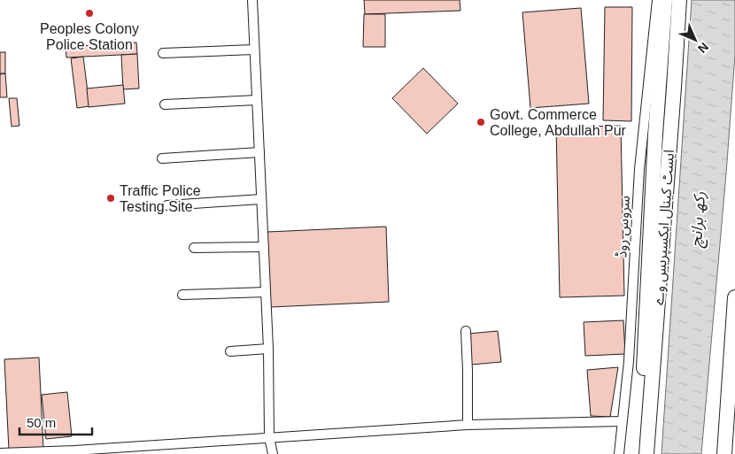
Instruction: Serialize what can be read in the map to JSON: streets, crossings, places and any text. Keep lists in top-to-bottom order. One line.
{"streets":{"main road":["ایسٹ کینال ایکسپریس وے"],"street":["سروس روڈ"]},"water":["رکھ برانچ"],"places":["Peoples Colony Police Station","Govt. Commerce College, Abdullah Pur","Traffic Police Testing Site"],"scale_bar":"50 m","north":"bottom right"}
